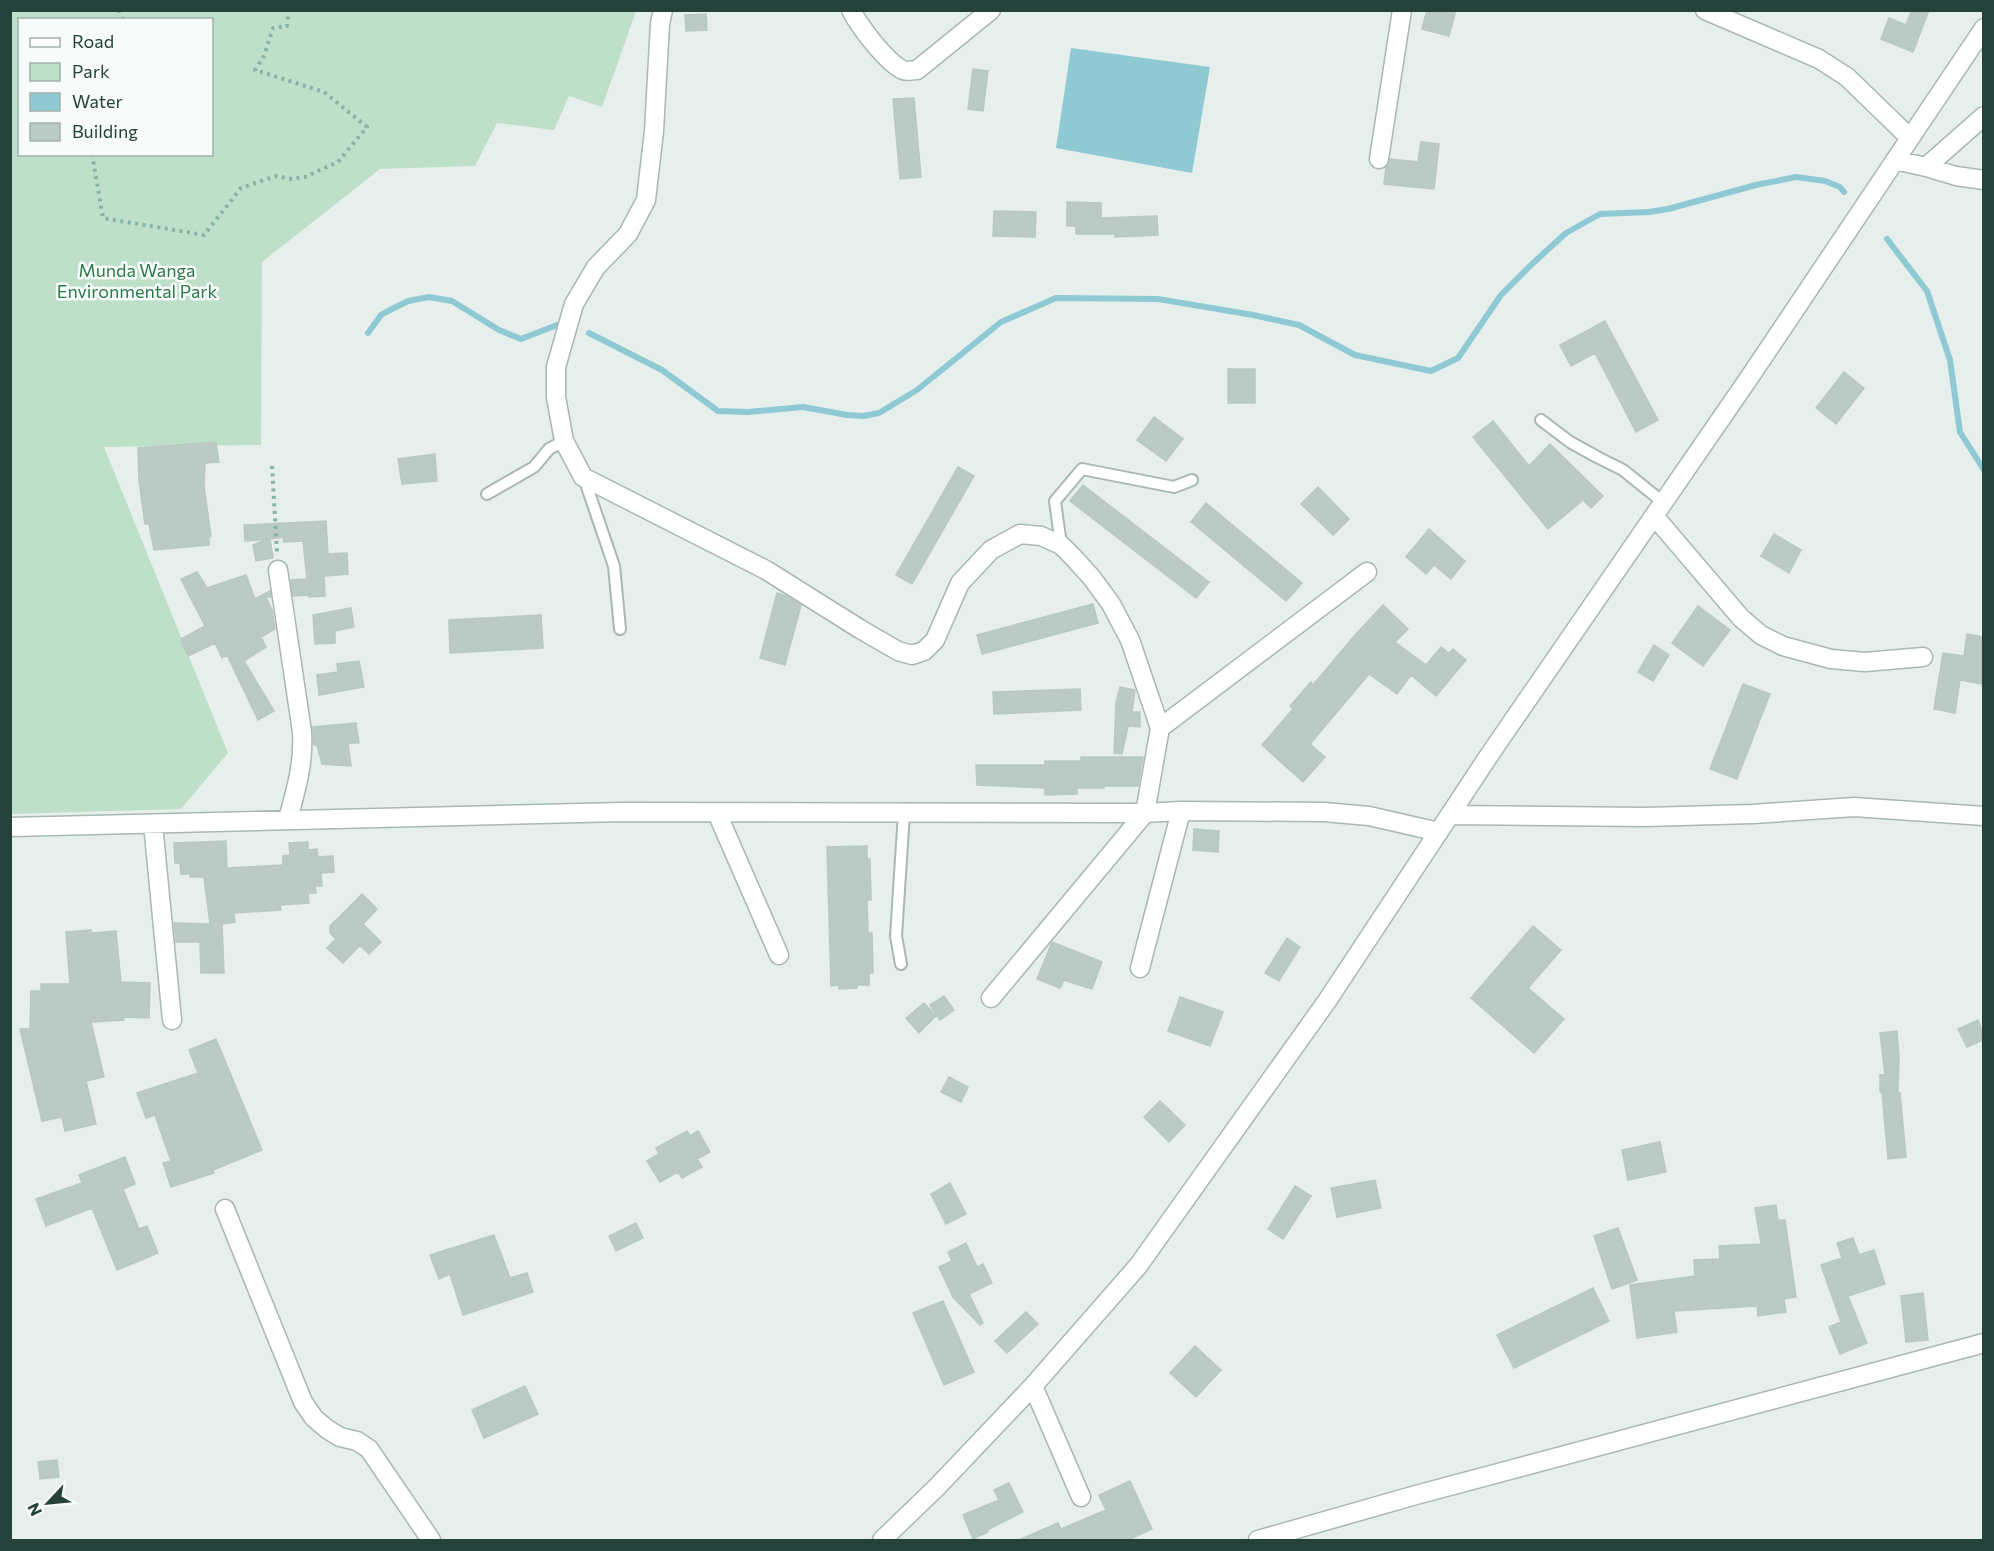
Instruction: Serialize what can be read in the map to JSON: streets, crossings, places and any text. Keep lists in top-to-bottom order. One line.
{"parks":["Munda Wanga Environmental Park"],"legend":["Road","Park","Water","Building"],"north":"bottom left"}
